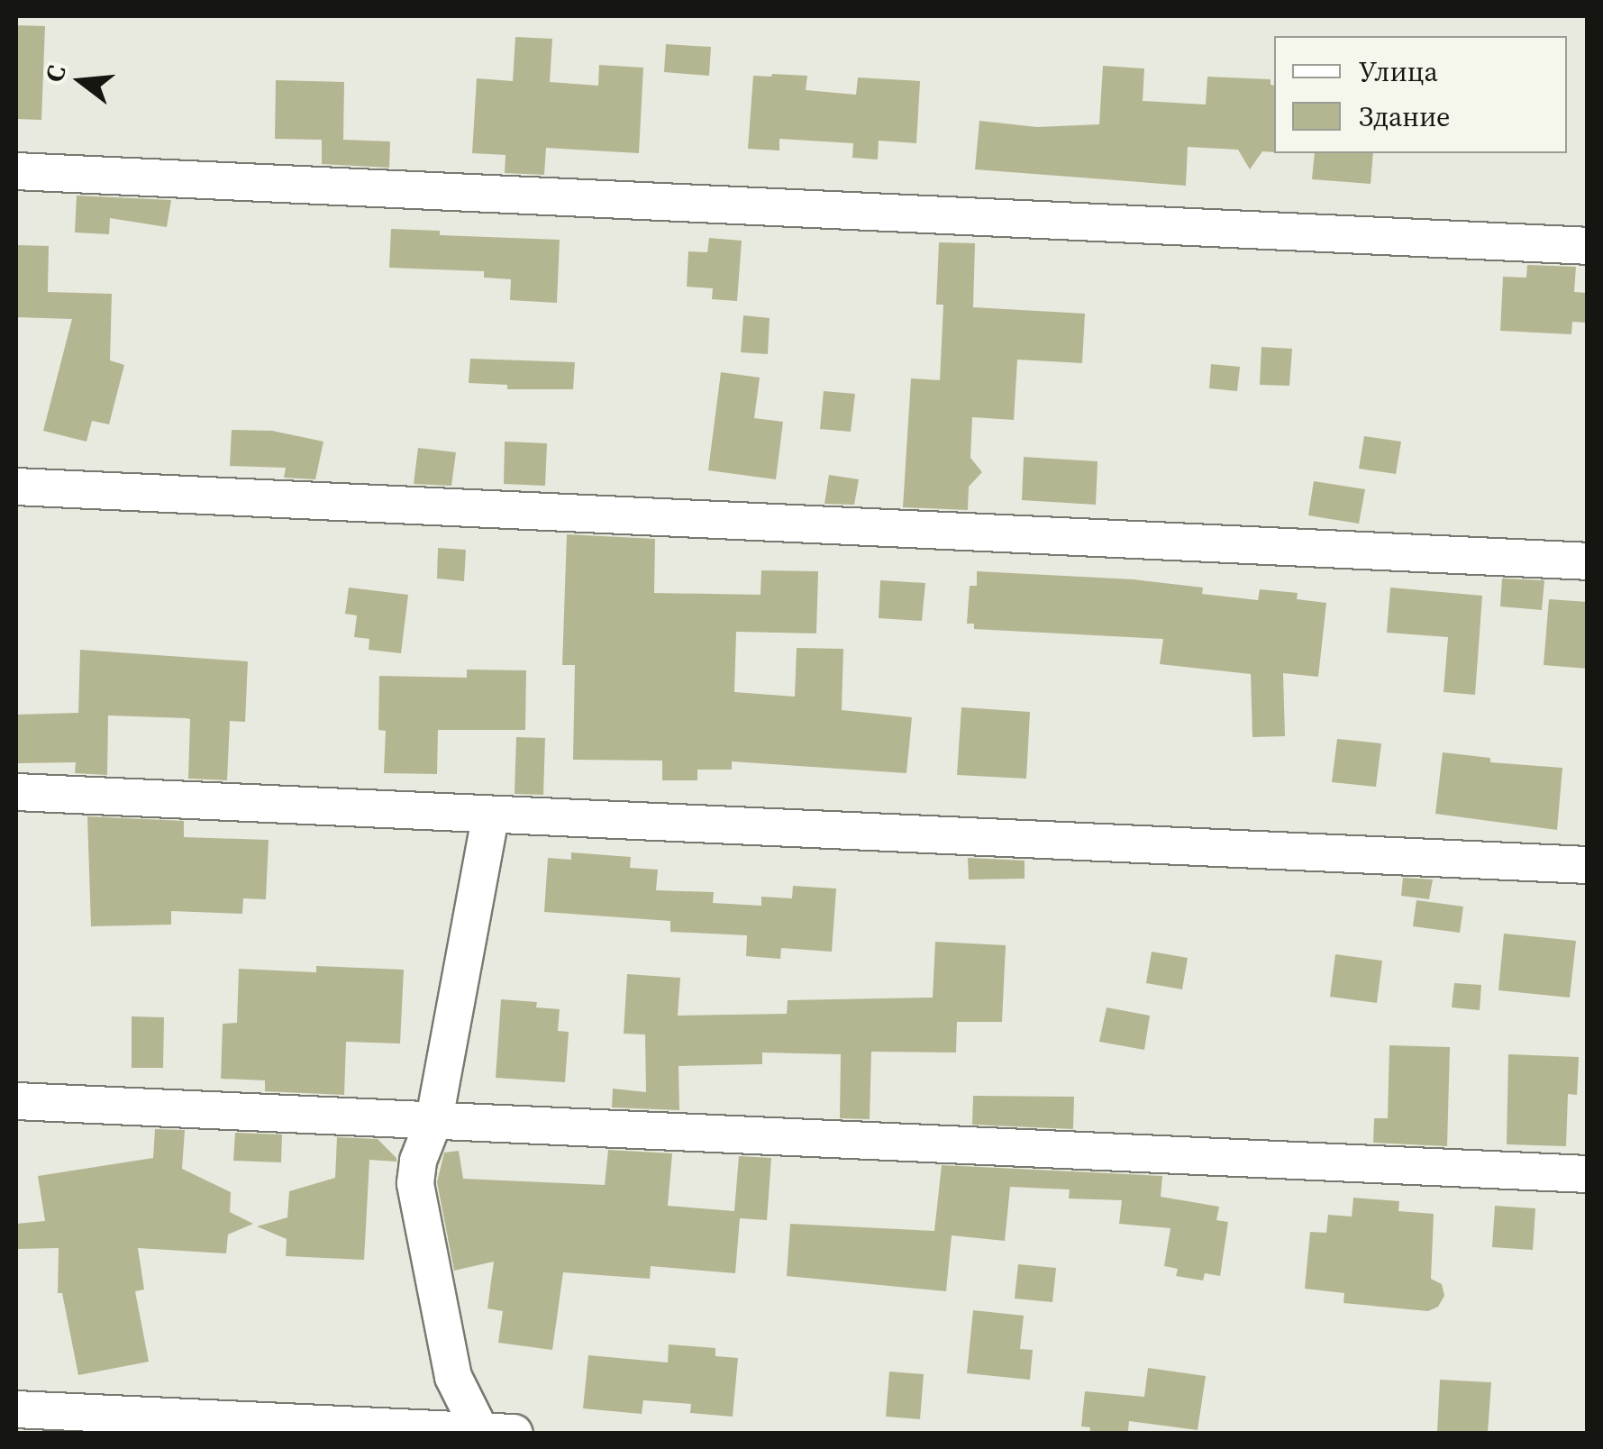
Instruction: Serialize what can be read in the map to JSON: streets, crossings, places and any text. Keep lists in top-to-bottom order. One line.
{"legend":["Улица","Здание"],"north":"left"}
